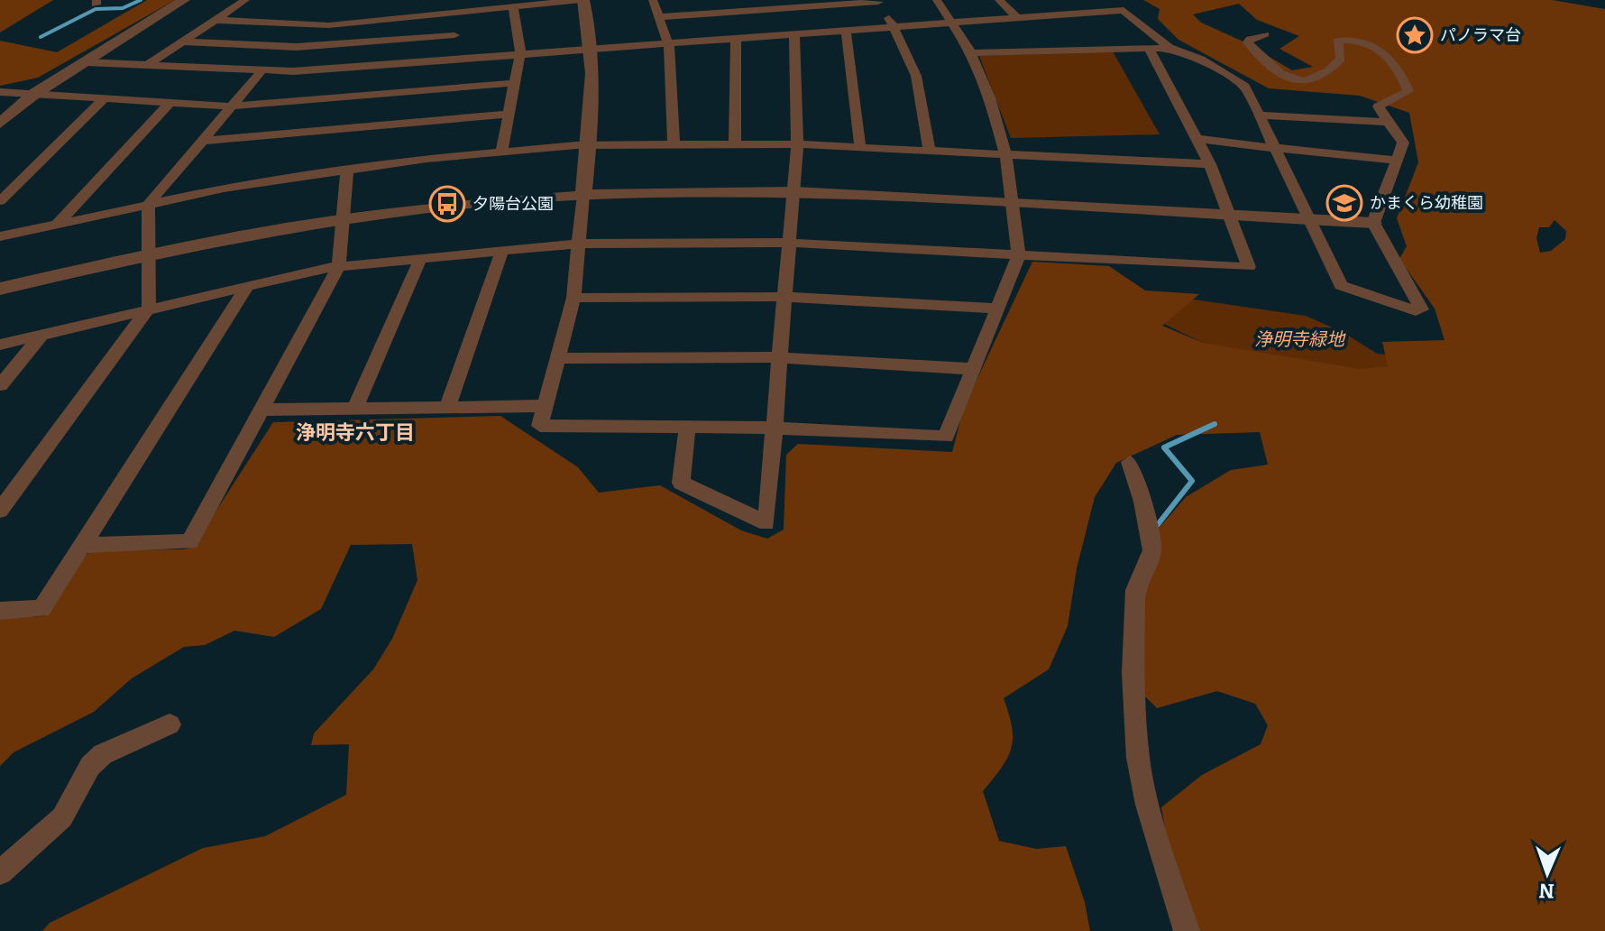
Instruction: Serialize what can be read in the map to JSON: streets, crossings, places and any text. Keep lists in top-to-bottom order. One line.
{"districts":["浄明寺六丁目"],"parks":["浄明寺緑地"],"places":{"place":["パノラマ台"],"school or university":["かまくら幼稚園"],"bus stop":["夕陽台公園"]},"north":"bottom"}
